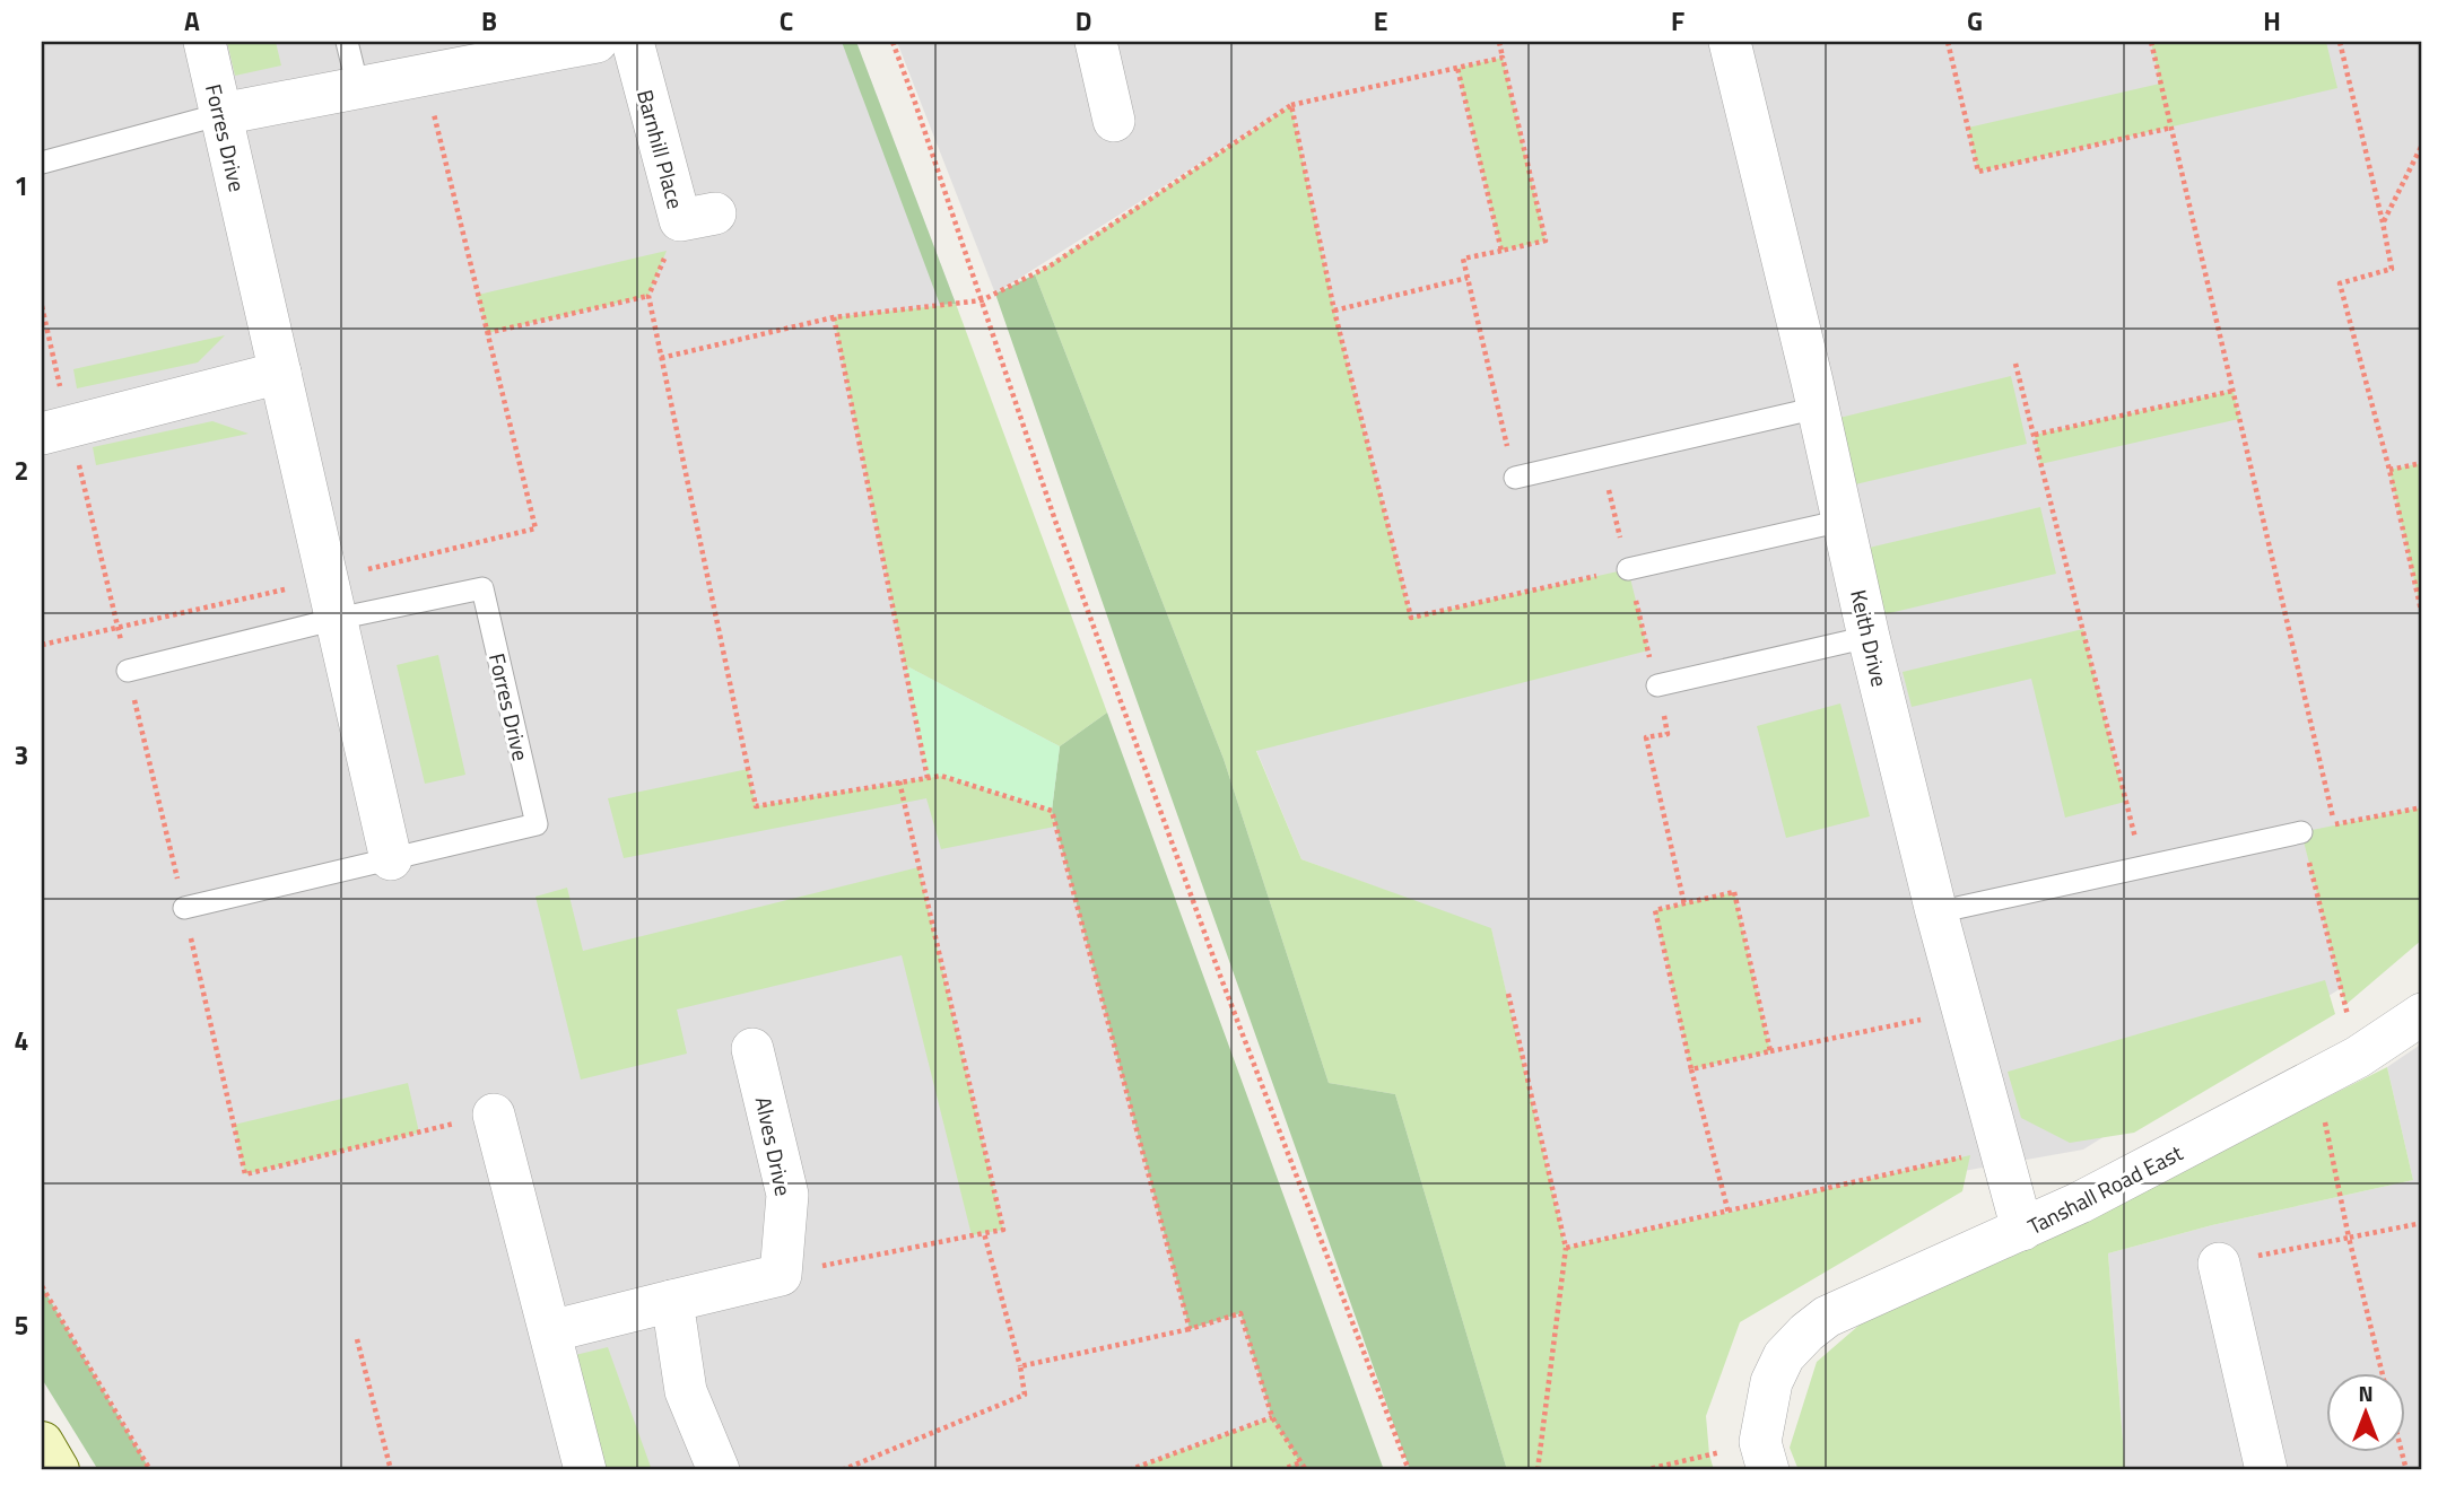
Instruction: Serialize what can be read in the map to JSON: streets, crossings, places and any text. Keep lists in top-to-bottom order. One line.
{"streets":{"street":["Forres Drive","Barnhill Place","Keith Drive","Alves Drive","Tanshall Road East"]},"crossings":[["Keith Drive","Tanshall Road East"]],"north":"top","grid":{"columns":["A","B","C","D","E","F","G","H"],"rows":["1","2","3","4","5"]}}
